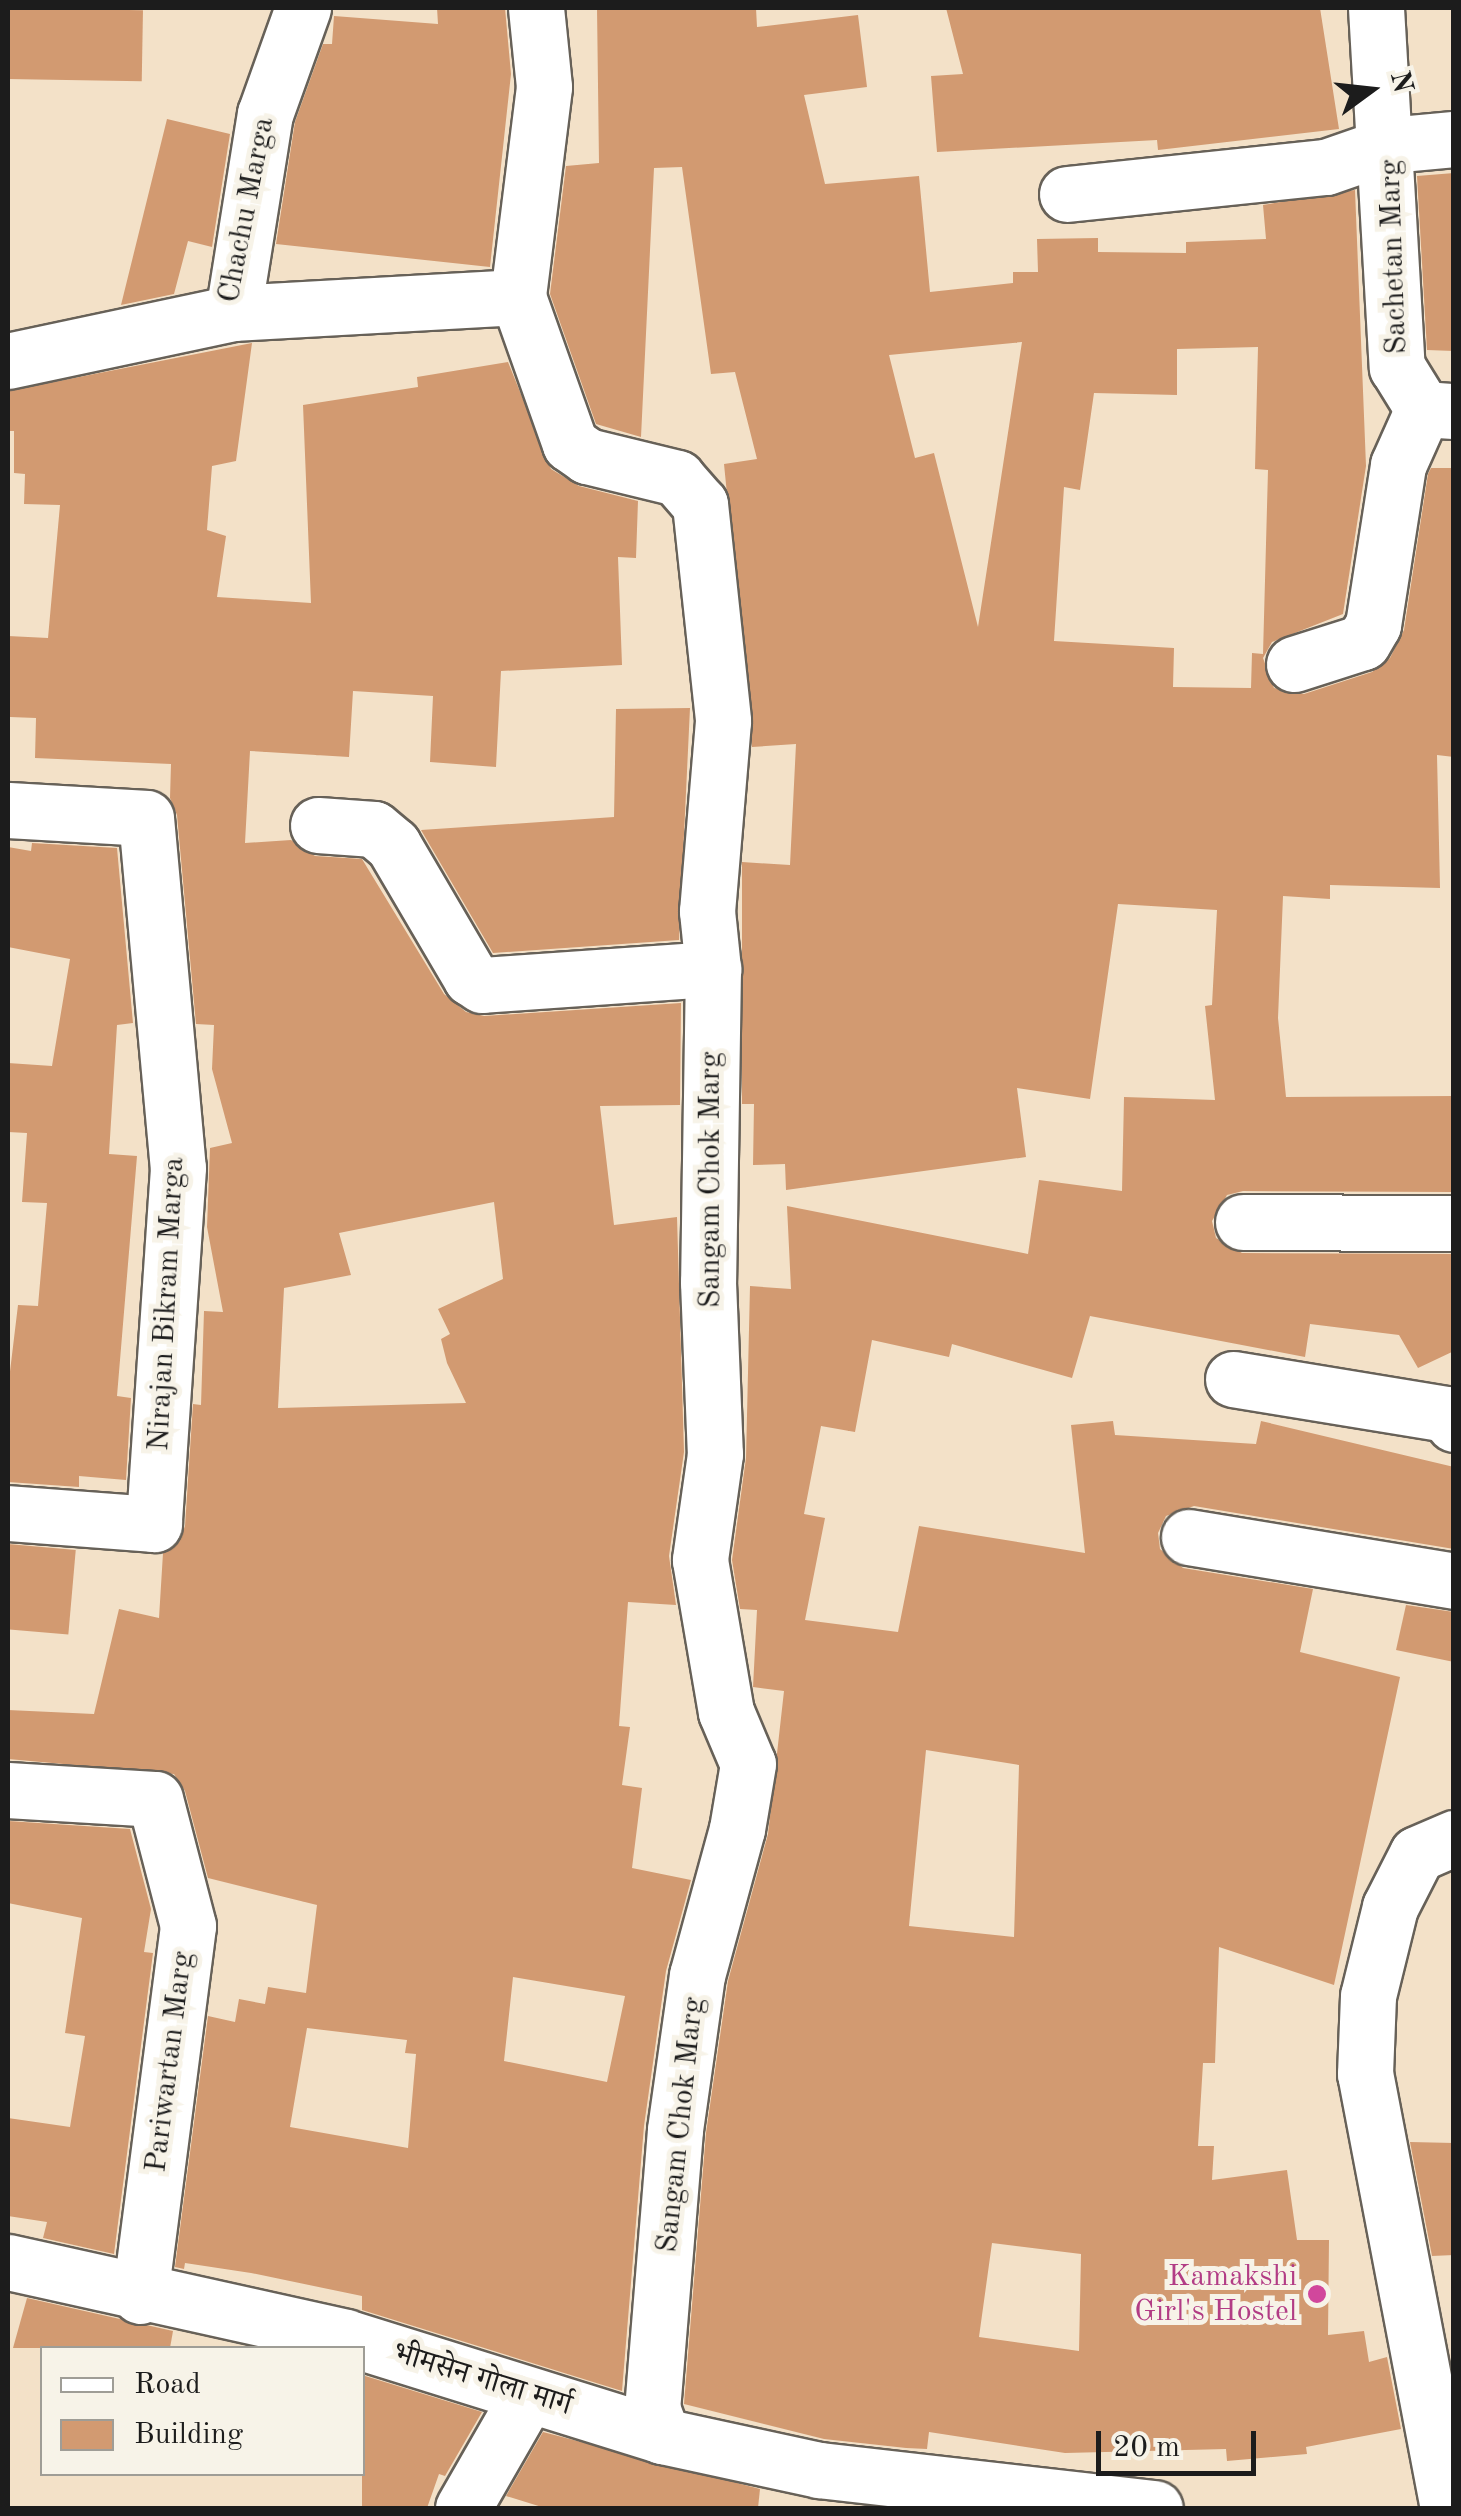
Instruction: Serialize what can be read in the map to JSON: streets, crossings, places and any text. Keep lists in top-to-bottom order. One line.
{"streets":{"street":["Chachu Marga","Sachetan Marg","Sangam Chok Marg","Nirajan Bikram Marga","Pariwartan Marg","भीमसेन गोला मार्ग"]},"crossings":[["Sangam Chok Marg","भीमसेन गोला मार्ग"],["Pariwartan Marg","भीमसेन गोला मार्ग"]],"places":["Kamakshi Girl's Hostel"],"legend":["Road","Building"],"scale_bar":"20 m","north":"right"}
